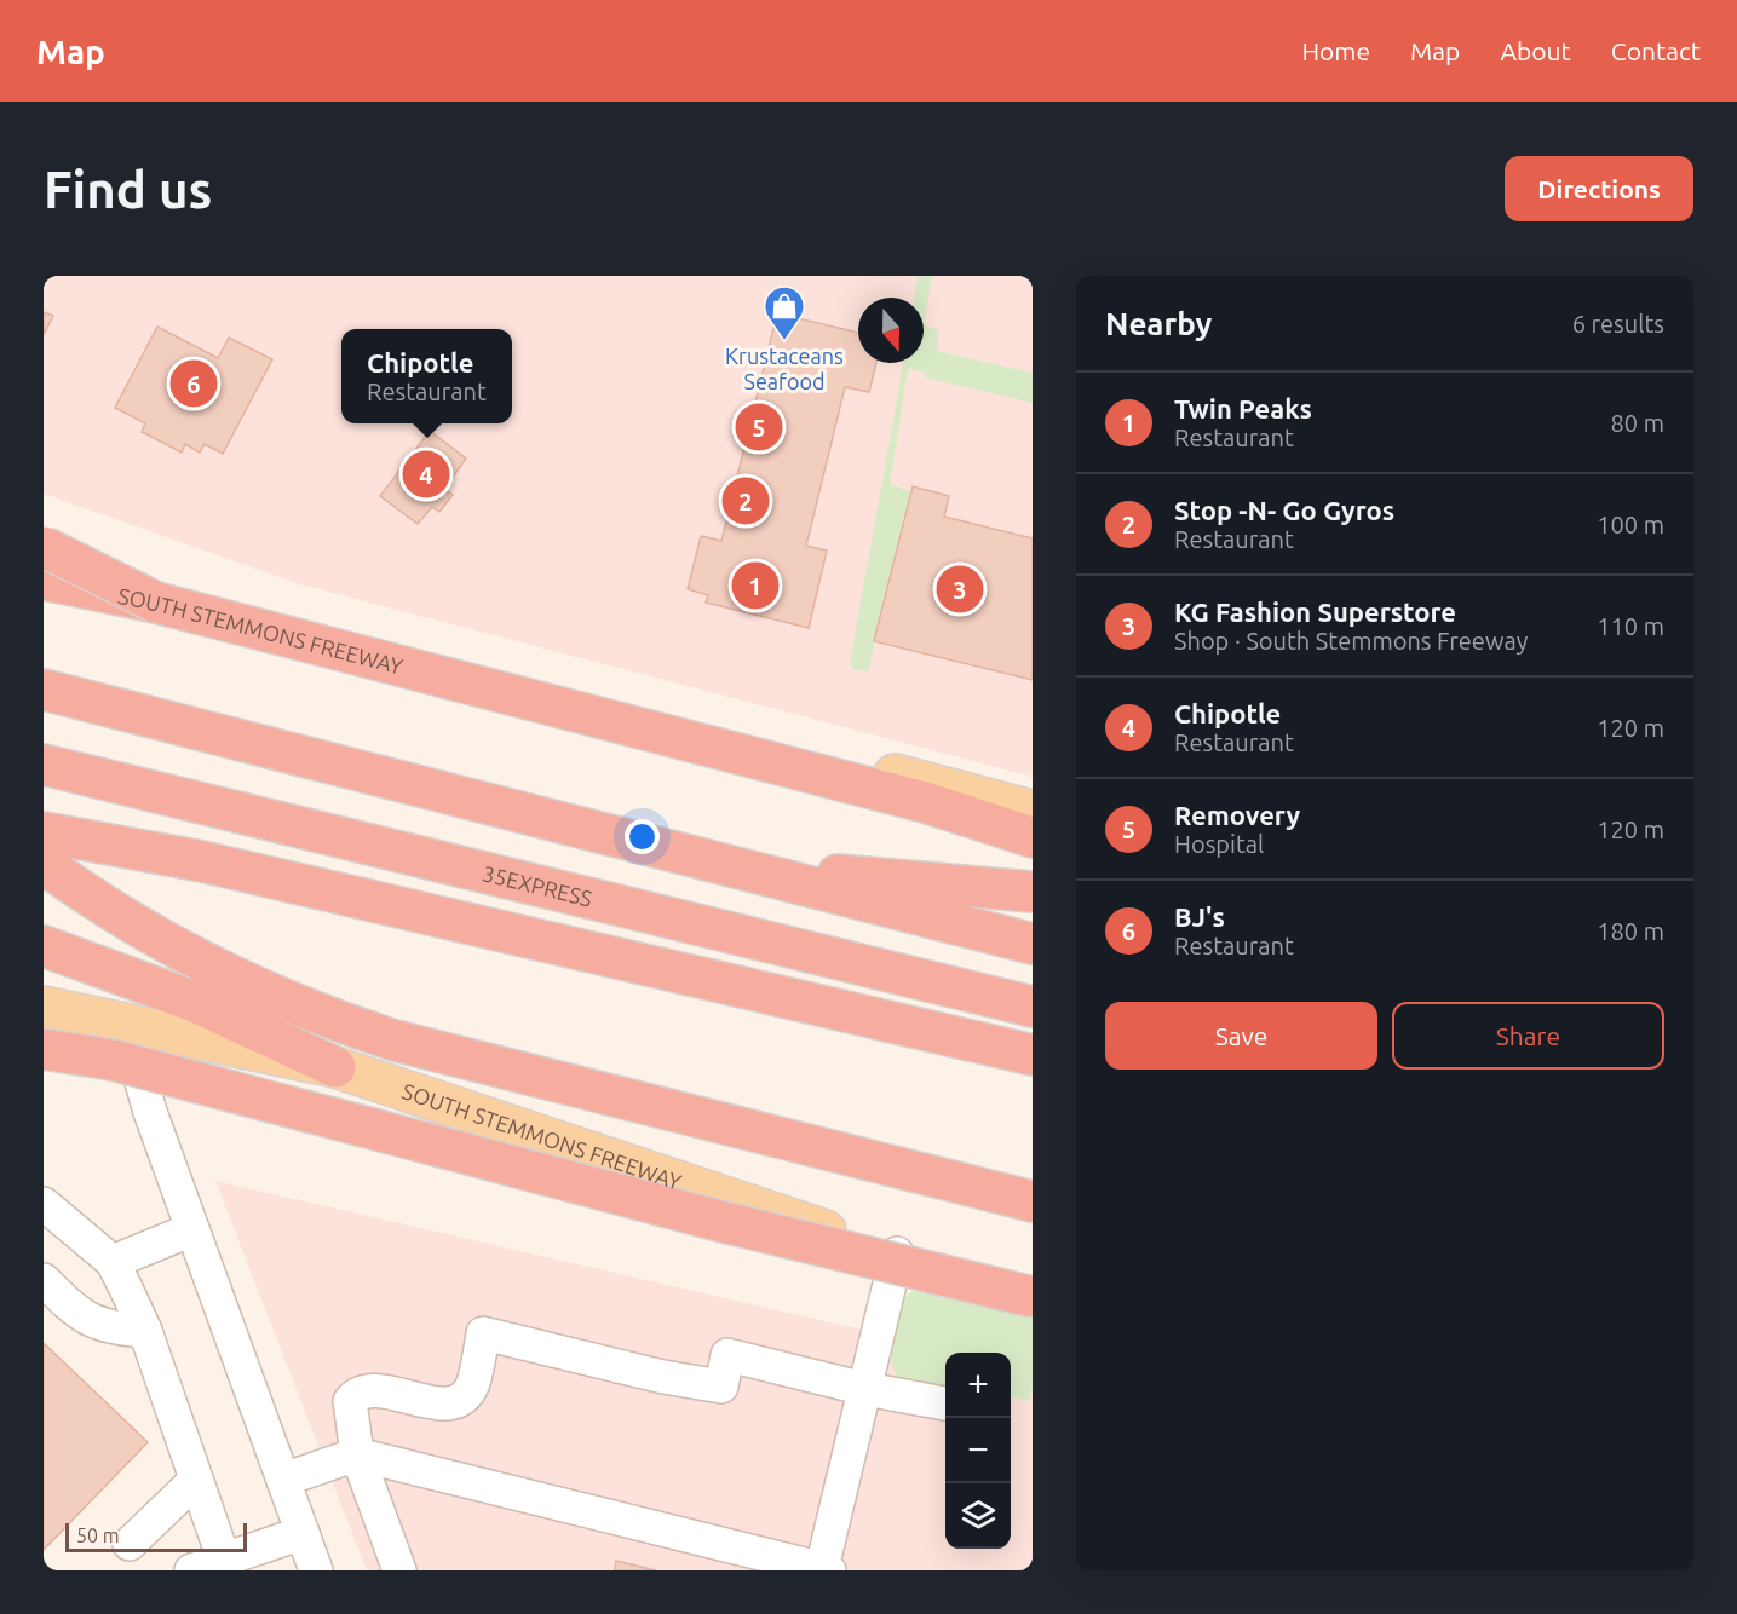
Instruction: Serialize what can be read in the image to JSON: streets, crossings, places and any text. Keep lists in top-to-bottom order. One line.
{"streets":{"highway":["35EXPRESS"],"main road":["SOUTH STEMMONS FREEWAY"]},"places":{"shop":["Krustaceans Seafood"]},"scale_bar":"50 m","north":"bottom","page":{"header":"Map","nav":["Home","Map","About","Contact"],"buttons":["Directions",["Save","Share"]],"title":"Find us","heading":["Nearby","6 results"],"popup":["Chipotle","Restaurant"],"pins":["6","5","4","2","1","3"],"list":[{"mark":"1","name":"Twin Peaks","note":"Restaurant","value":"80 m"},{"mark":"2","name":"Stop -N- Go Gyros","note":"Restaurant","value":"100 m"},{"mark":"3","name":"KG Fashion Superstore","note":"Shop · South Stemmons Freeway","value":"110 m"},{"mark":"4","name":"Chipotle","note":"Restaurant","value":"120 m"},{"mark":"5","name":"Removery","note":"Hospital","value":"120 m"},{"mark":"6","name":"BJ's","note":"Restaurant","value":"180 m"}],"map_buttons":["+","−"],"scale":"50 m"}}
